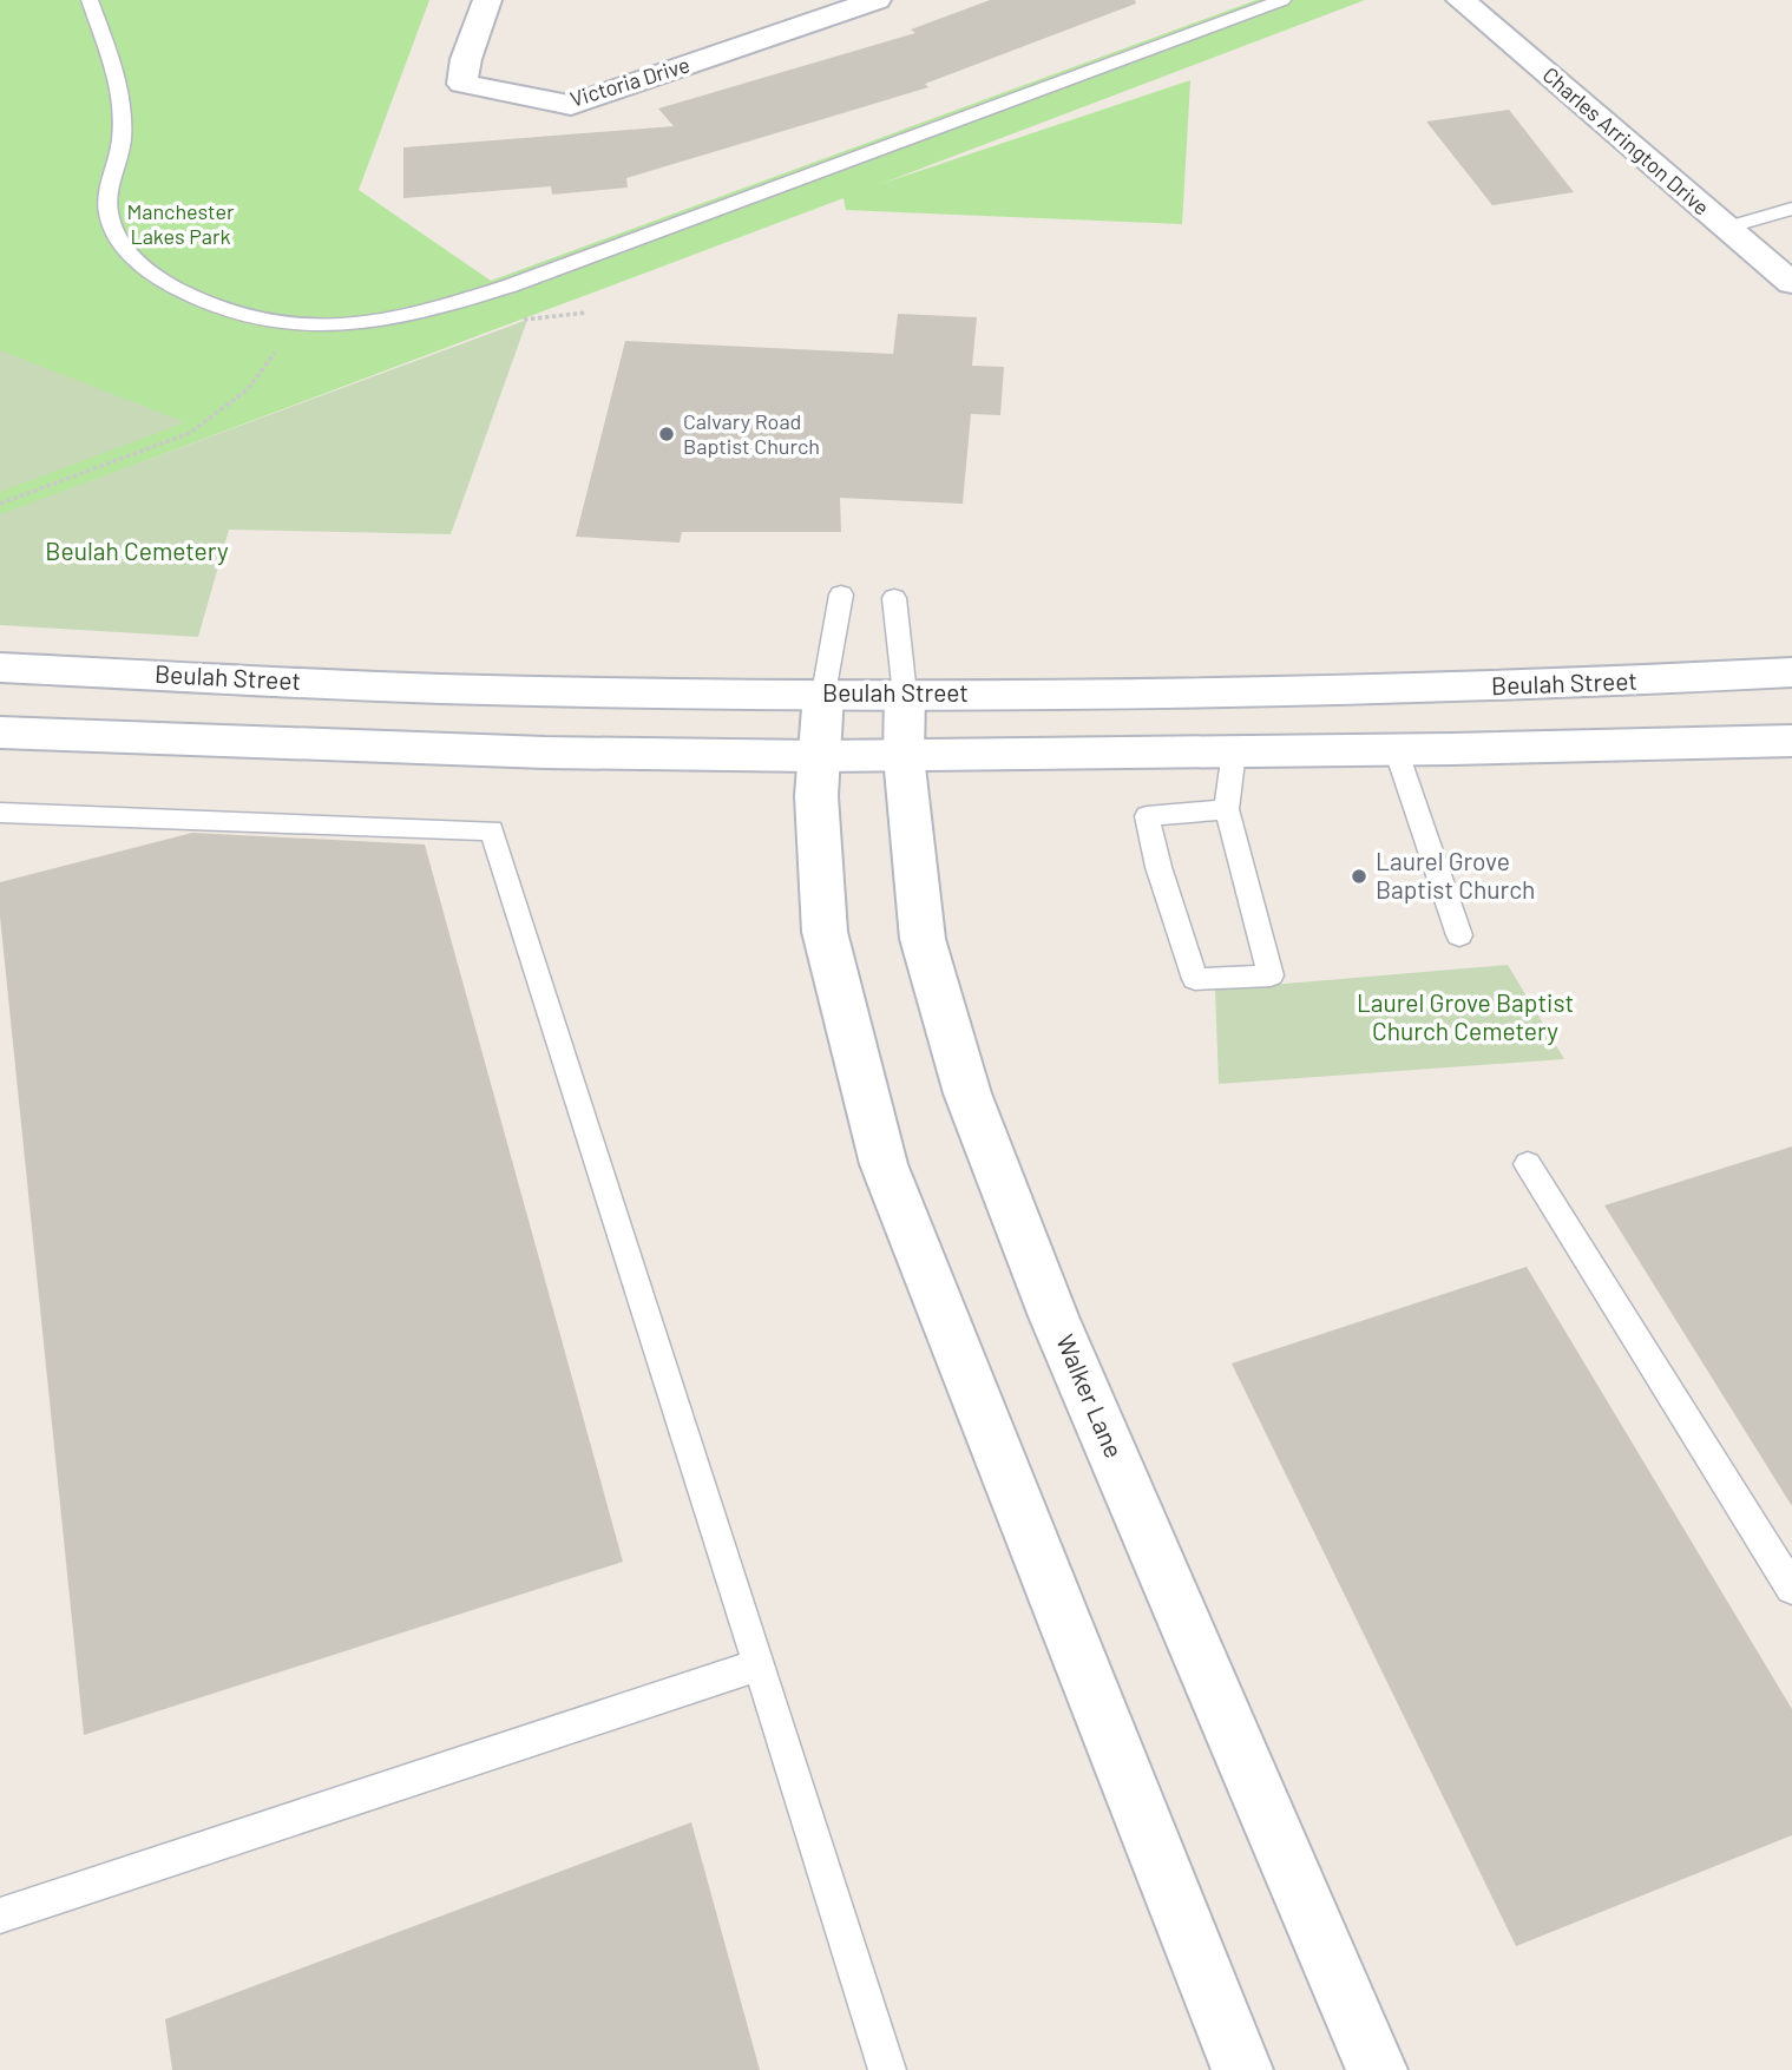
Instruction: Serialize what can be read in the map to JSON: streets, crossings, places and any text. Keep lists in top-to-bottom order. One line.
{"streets":{"street":["Victoria Drive","Charles Arrington Drive","Beulah Street","Walker Lane"]},"crossings":[["Beulah Street","Walker Lane"]],"parks":["Manchester Lakes Park","Beulah Cemetery","Laurel Grove Baptist Church Cemetery"],"places":["Calvary Road Baptist Church","Laurel Grove Baptist Church"]}
